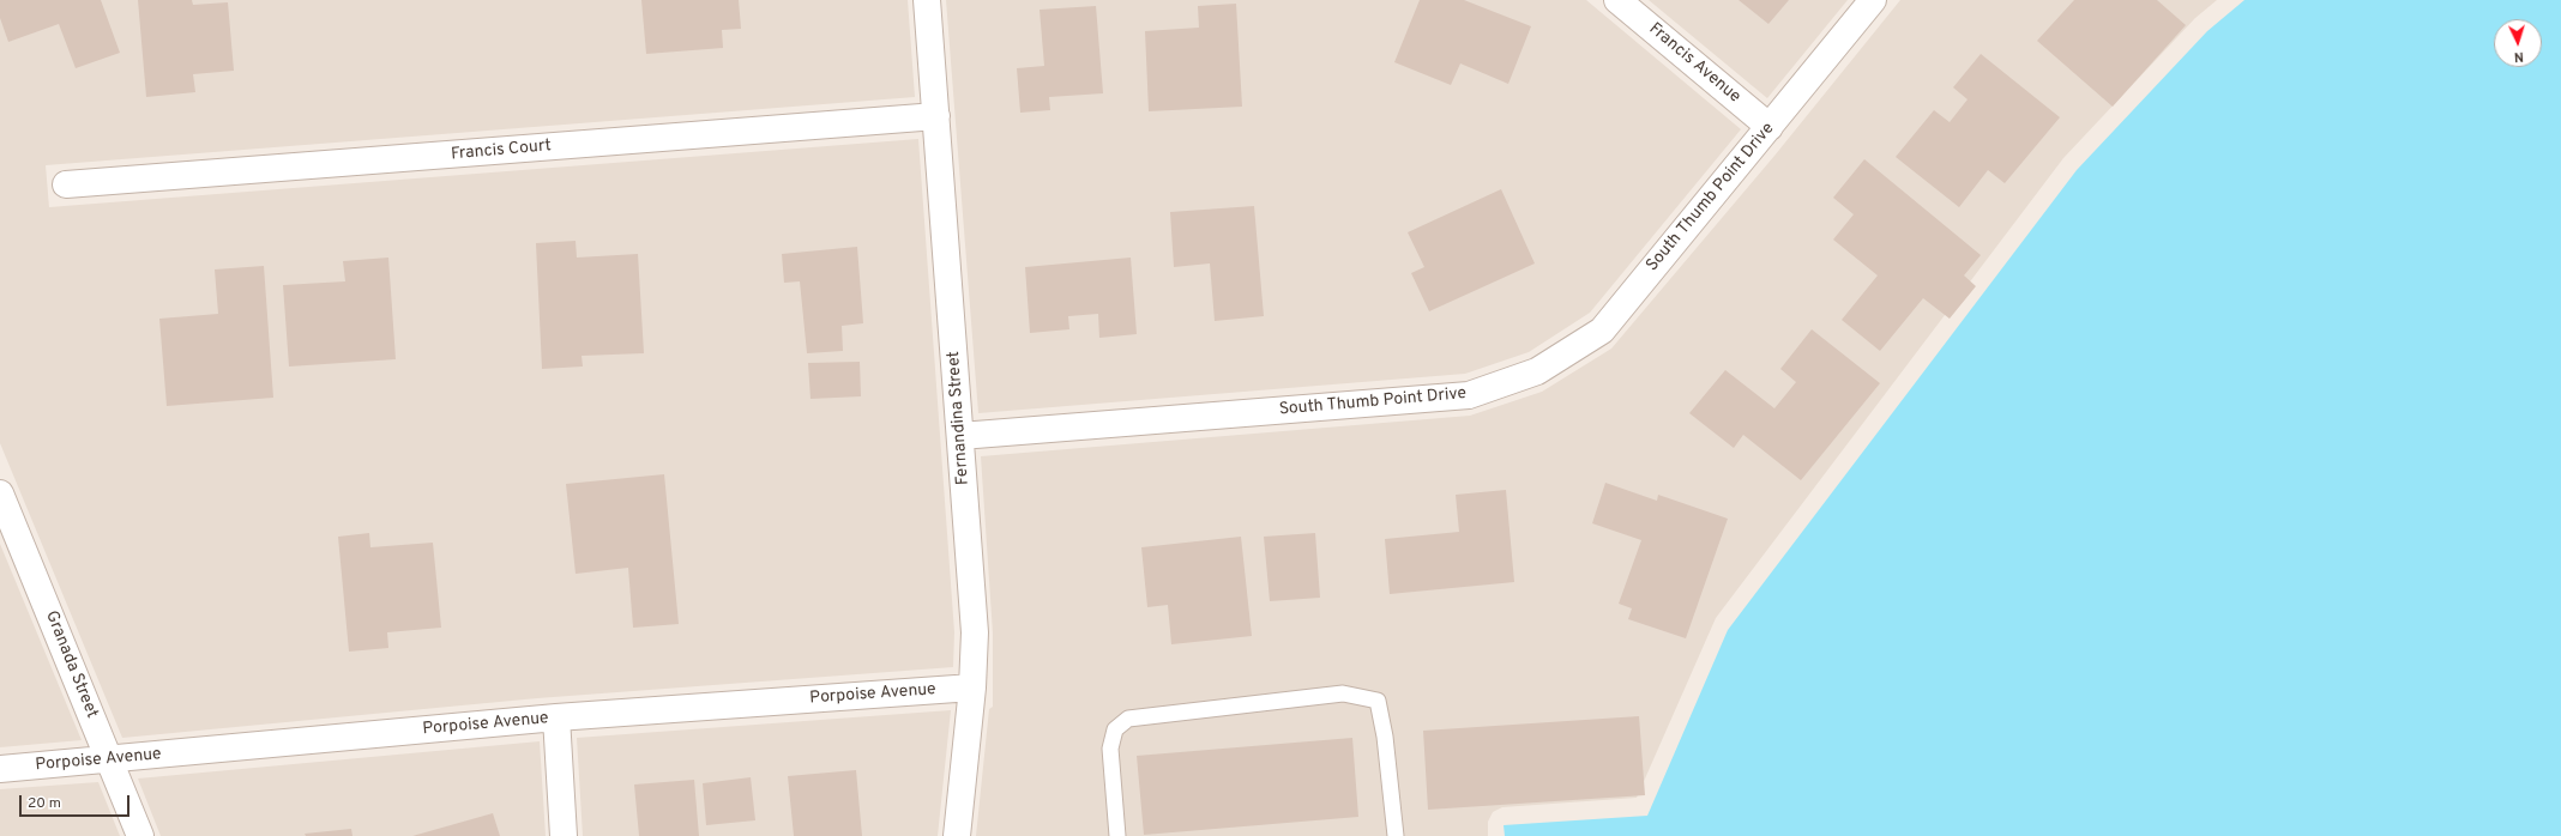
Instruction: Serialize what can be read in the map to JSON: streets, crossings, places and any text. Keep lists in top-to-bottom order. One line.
{"streets":{"street":["Francis Avenue","Francis Court","South Thumb Point Drive","Fernandina Street","Granada Street","Porpoise Avenue"]},"crossings":[["Francis Avenue","South Thumb Point Drive"],["Francis Court","Fernandina Street"],["South Thumb Point Drive","Fernandina Street"],["Fernandina Street","Porpoise Avenue"],["Granada Street","Porpoise Avenue"]],"scale_bar":"20 m","north":"bottom"}
